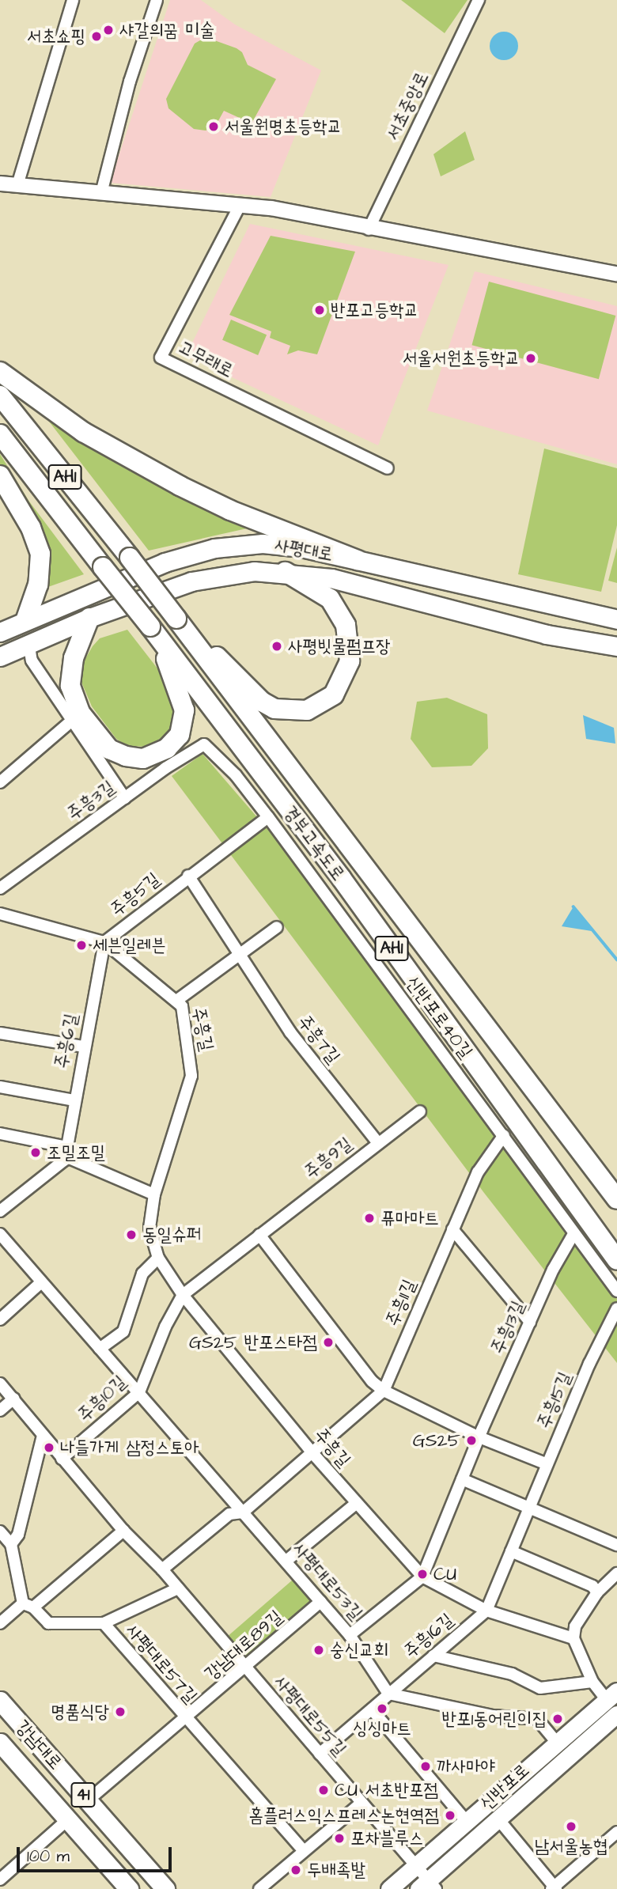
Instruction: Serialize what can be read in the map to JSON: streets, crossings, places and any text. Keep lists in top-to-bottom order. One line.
{"streets":{"highway":["AH1","경부고속도로"],"main road":["사평대로","강남대로","신반포로","41"],"street":["서초중앙로","고무래로","주흥3길","주흥5길","신반포로40길","주흥길","주흥7길","주흥6길","주흥9길","주흥11길","주흥13길","주흥10길","주흥15길","사평대로53길","주흥16길","강남대로89길","사평대로57길","사평대로55길"]},"crossings":[["주흥3길","신반포로40길"],["주흥5길","신반포로40길"],["주흥5길","주흥길"],["주흥5길","주흥7길"],["주흥5길","주흥6길"],["신반포로40길","주흥11길"],["신반포로40길","주흥13길"],["주흥길","주흥6길"],["주흥길","주흥9길"],["주흥길","주흥11길"],["주흥길","주흥13길"],["주흥길","주흥10길"],["주흥길","주흥15길"],["주흥길","주흥16길"],["주흥7길","주흥9길"],["주흥9길","주흥10길"],["주흥10길","사평대로53길"],["주흥10길","사평대로55길"],["주흥15길","주흥16길"],["사평대로53길","주흥16길"],["사평대로53길","강남대로89길"],["주흥16길","사평대로55길"],["주흥16길","신반포로"],["강남대로89길","사평대로57길"],["강남대로89길","사평대로55길"],["강남대로89길","강남대로"],["사평대로55길","신반포로"]],"places":["샤갈의꿈 미술","서초쇼핑","서울원명초등학교","반포고등학교","서울서원초등학교","사평빗물펌프장","세븐일레븐","조밀조밀","퓨마마트","동일슈퍼","GS25 반포스타점","GS25","나들가게 삼정스토아","CU","숭신교회","싱싱마트","명품식당","반포1동어린이집","까사마야","CU 서초반포점","홈플러스익스프레스논현역점","남서울농협","포차블루스","두배족발"],"scale_bar":"100 m"}
